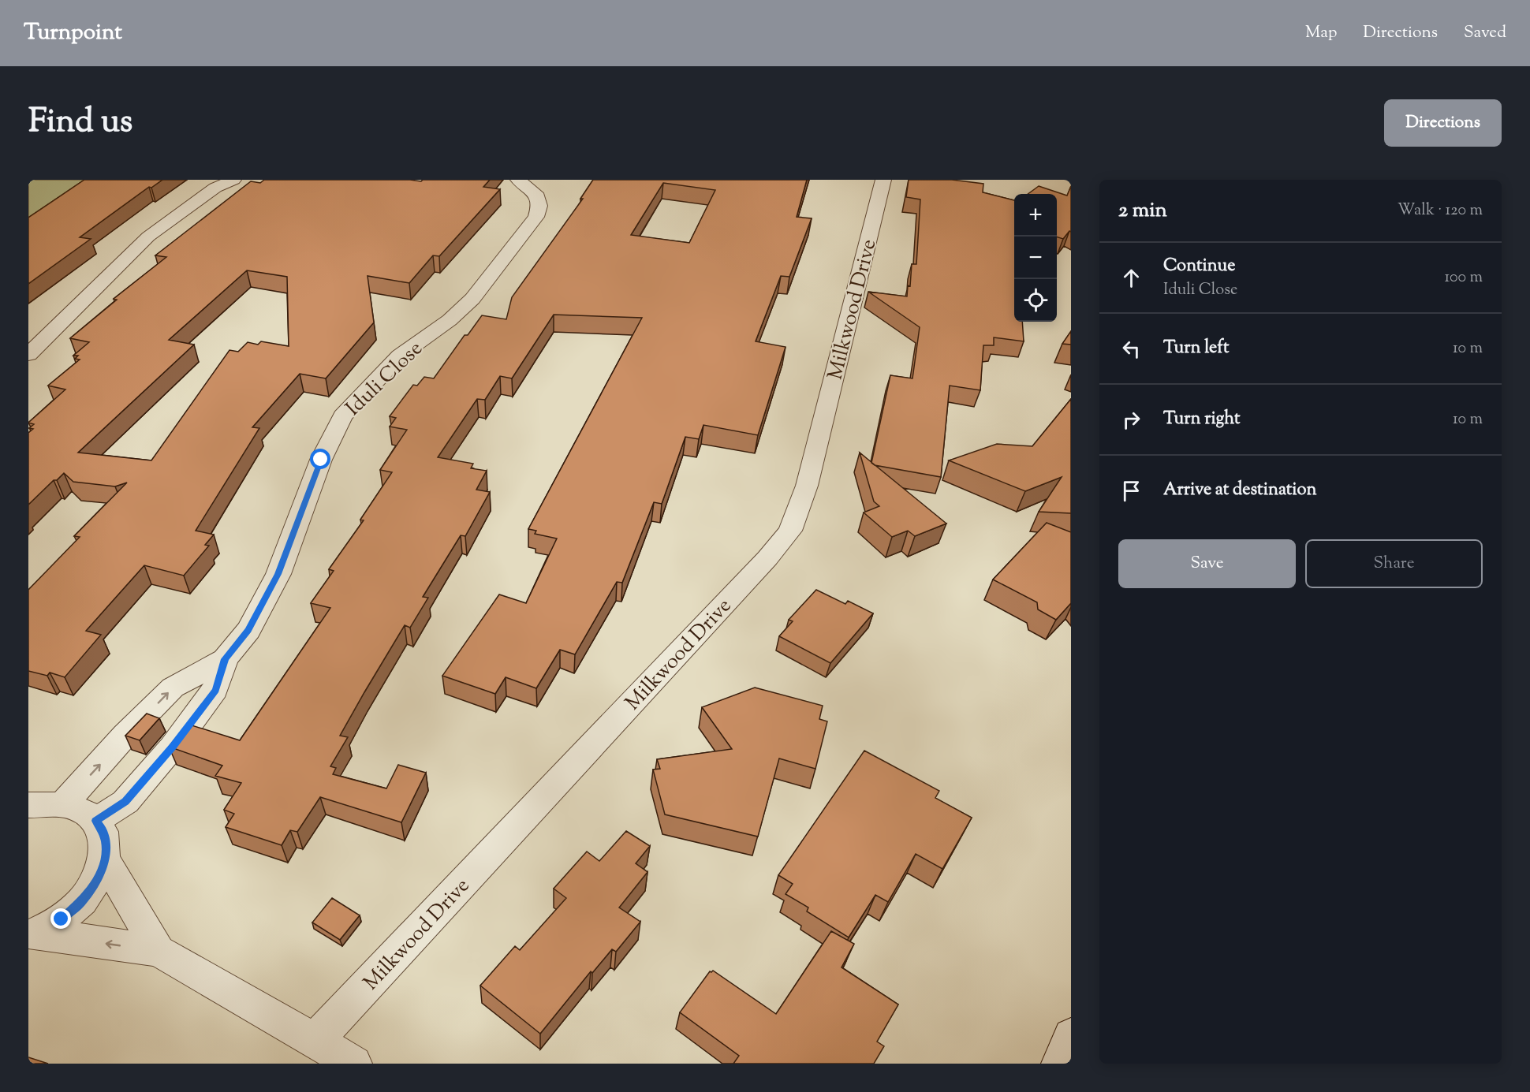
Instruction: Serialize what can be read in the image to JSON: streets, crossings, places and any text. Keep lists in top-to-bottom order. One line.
{"streets":{"street":["Milkwood Drive","Iduli Close"]},"page":{"header":"Turnpoint","nav":["Map","Directions","Saved"],"title":"Find us","buttons":["Directions",["Save","Share"]],"heading":["2 min","Walk · 120 m"],"map_buttons":["+","−"],"list":[["Continue","Iduli Close","100 m"],["Turn left","10 m"],["Turn right","10 m"],"Arrive at destination"]}}
